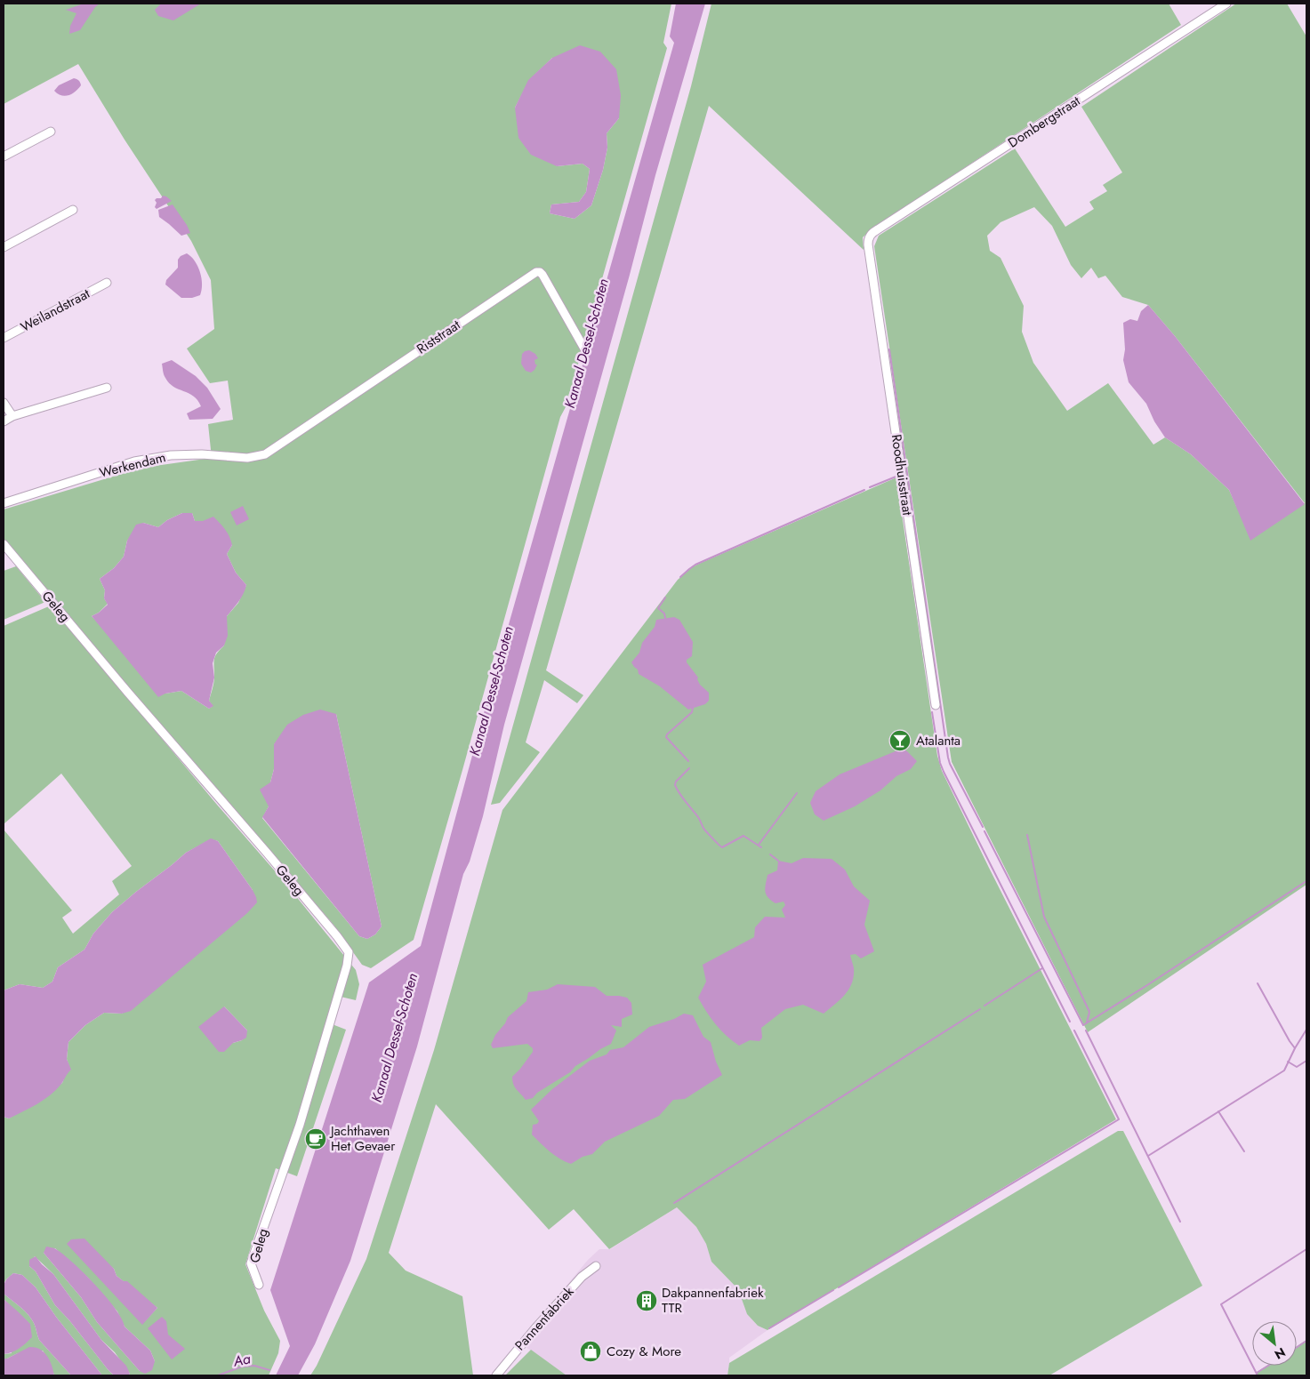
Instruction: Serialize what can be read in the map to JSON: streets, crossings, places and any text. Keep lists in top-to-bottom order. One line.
{"streets":{"street":["Dombergstraat","Weilandstraat","Riststraat","Werkendam","Roodhuisstraat","Geleg","Pannenfabriek"]},"crossings":[["Dombergstraat","Roodhuisstraat"],["Riststraat","Werkendam"]],"water":["Kanaal Dessel-Schoten","Aa"],"places":{"bar":["Atalanta"],"cafe":["Jachthaven Het Gevaer"],"building":["Dakpannenfabriek TTR"],"shop":["Cozy & More"]},"north":"bottom right"}
